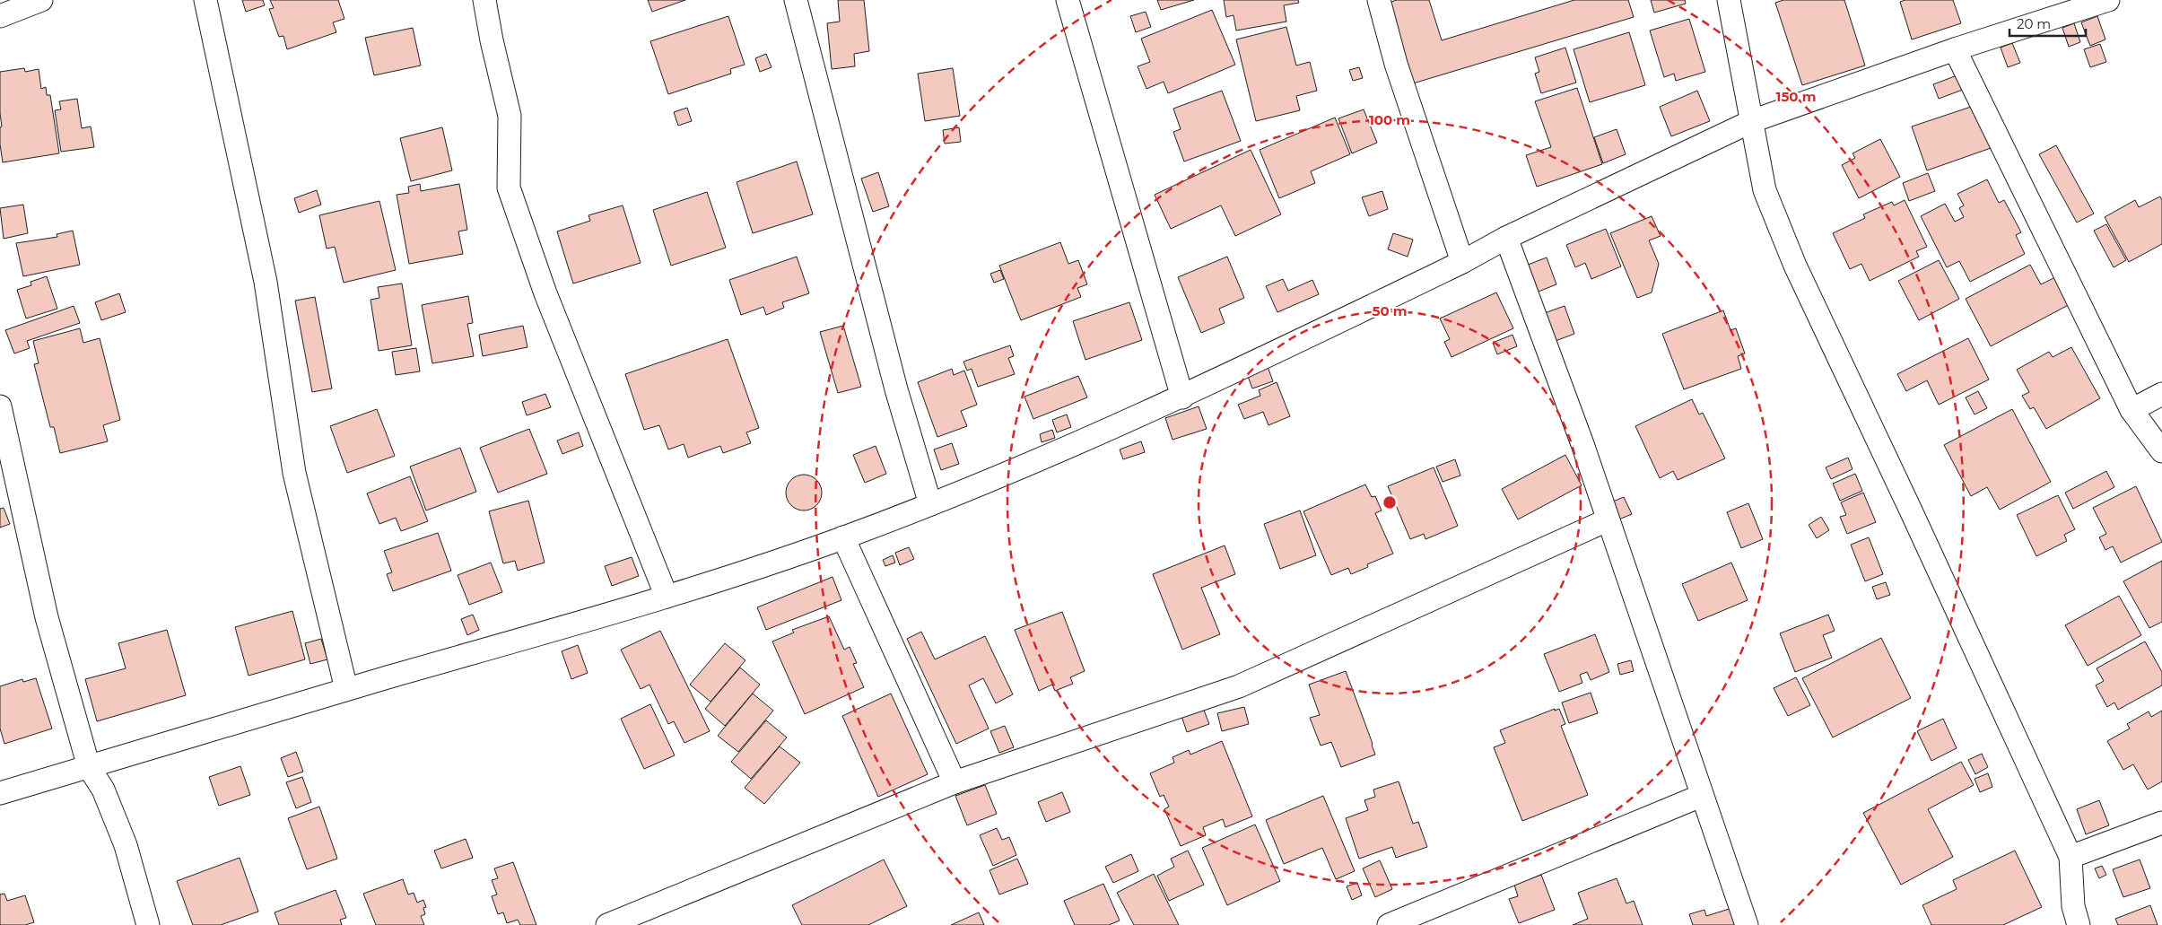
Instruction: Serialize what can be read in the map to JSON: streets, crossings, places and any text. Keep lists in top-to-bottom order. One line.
{"scale_bar":"20 m","rings":["150 m","100 m","50 m"]}
